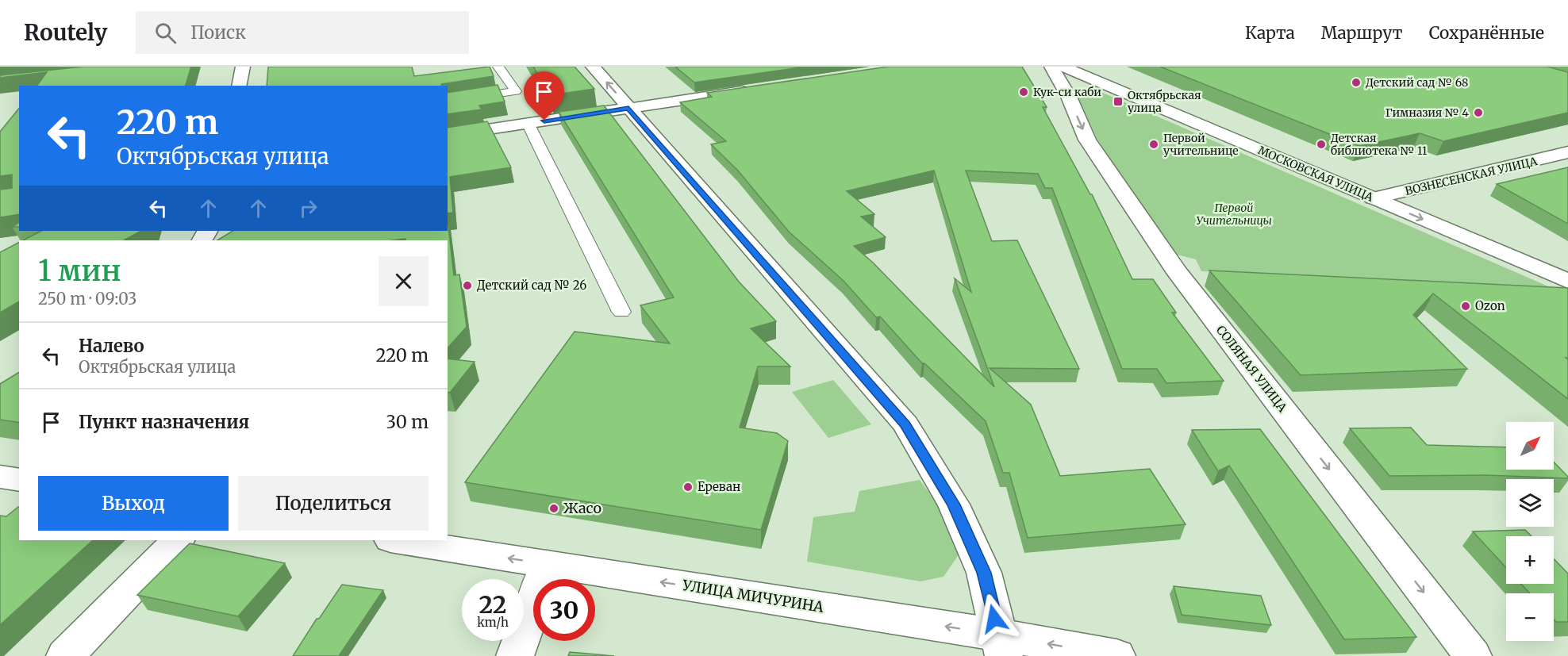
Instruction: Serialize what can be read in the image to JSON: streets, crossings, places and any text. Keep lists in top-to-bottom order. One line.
{"streets":{"street":["МОСКОВСКАЯ УЛИЦА","ВОЗНЕСЕНСКАЯ УЛИЦА","СОЛЯНАЯ УЛИЦА","УЛИЦА МИЧУРИНА"]},"crossings":[["МОСКОВСКАЯ УЛИЦА","ВОЗНЕСЕНСКАЯ УЛИЦА"]],"one_way":["МОСКОВСКАЯ УЛИЦА","СОЛЯНАЯ УЛИЦА","УЛИЦА МИЧУРИНА"],"parks":["Первой Учительницы"],"places":{"other":["Детский сад № 68","Кук-си каби","Гимназия № 4","Первой учительнице","Детская библиотека № 11","Детский сад № 26","Ozon","Ереван","Жасо"],"transit":["Октябрьская улица"]},"north":"top right","page":{"header":"Routely","search":"Поиск","nav":["Карта","Маршрут","Сохранённые"],"turn":["220 m","Октябрьская улица"],"heading":["1 мин","250 m · 09:03"],"list":[{"name":"Налево","note":"Октябрьская улица","value":"220 m"},{"name":"Пункт назначения","value":"30 m"}],"map_buttons":["+","−"],"buttons":["Выход","Поделиться"],"speed":"22 km/h","limit":"30"}}
